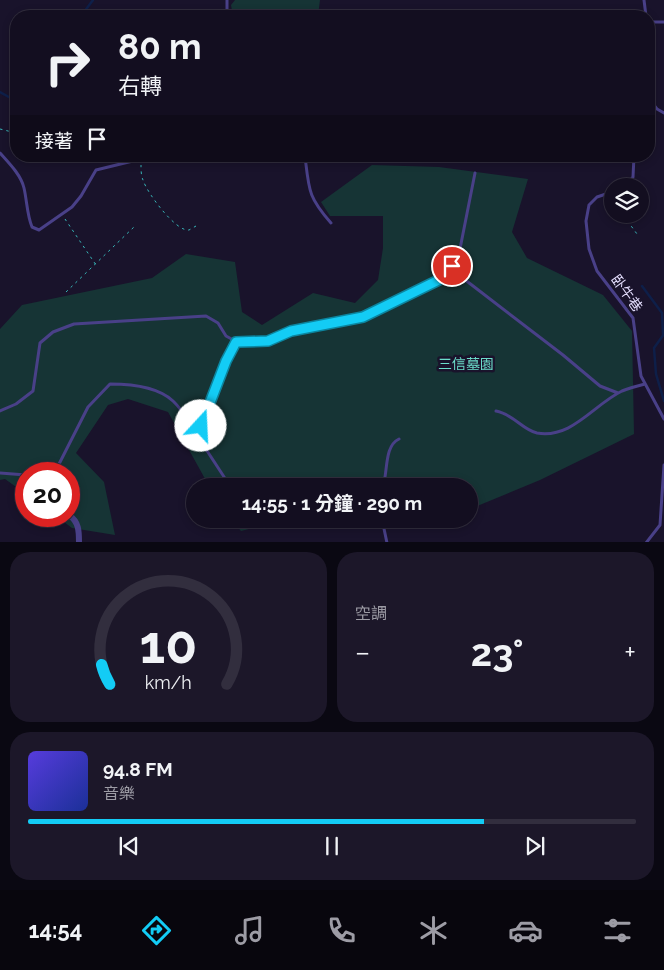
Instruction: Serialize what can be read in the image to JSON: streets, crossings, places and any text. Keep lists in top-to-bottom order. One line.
{"streets":{"lane":["卧牛巷"]},"parks":["三信墓園"],"page":{"turn":["80 m","右轉"],"then":"接著","limit":"20","trip":"14:55 · 1 分鐘 · 290 m","tile":"空調","heat":["−","23°","+"],"song":["94.8 FM","音樂"],"tabs":"14:54","gauge":["10","km/h"]}}
